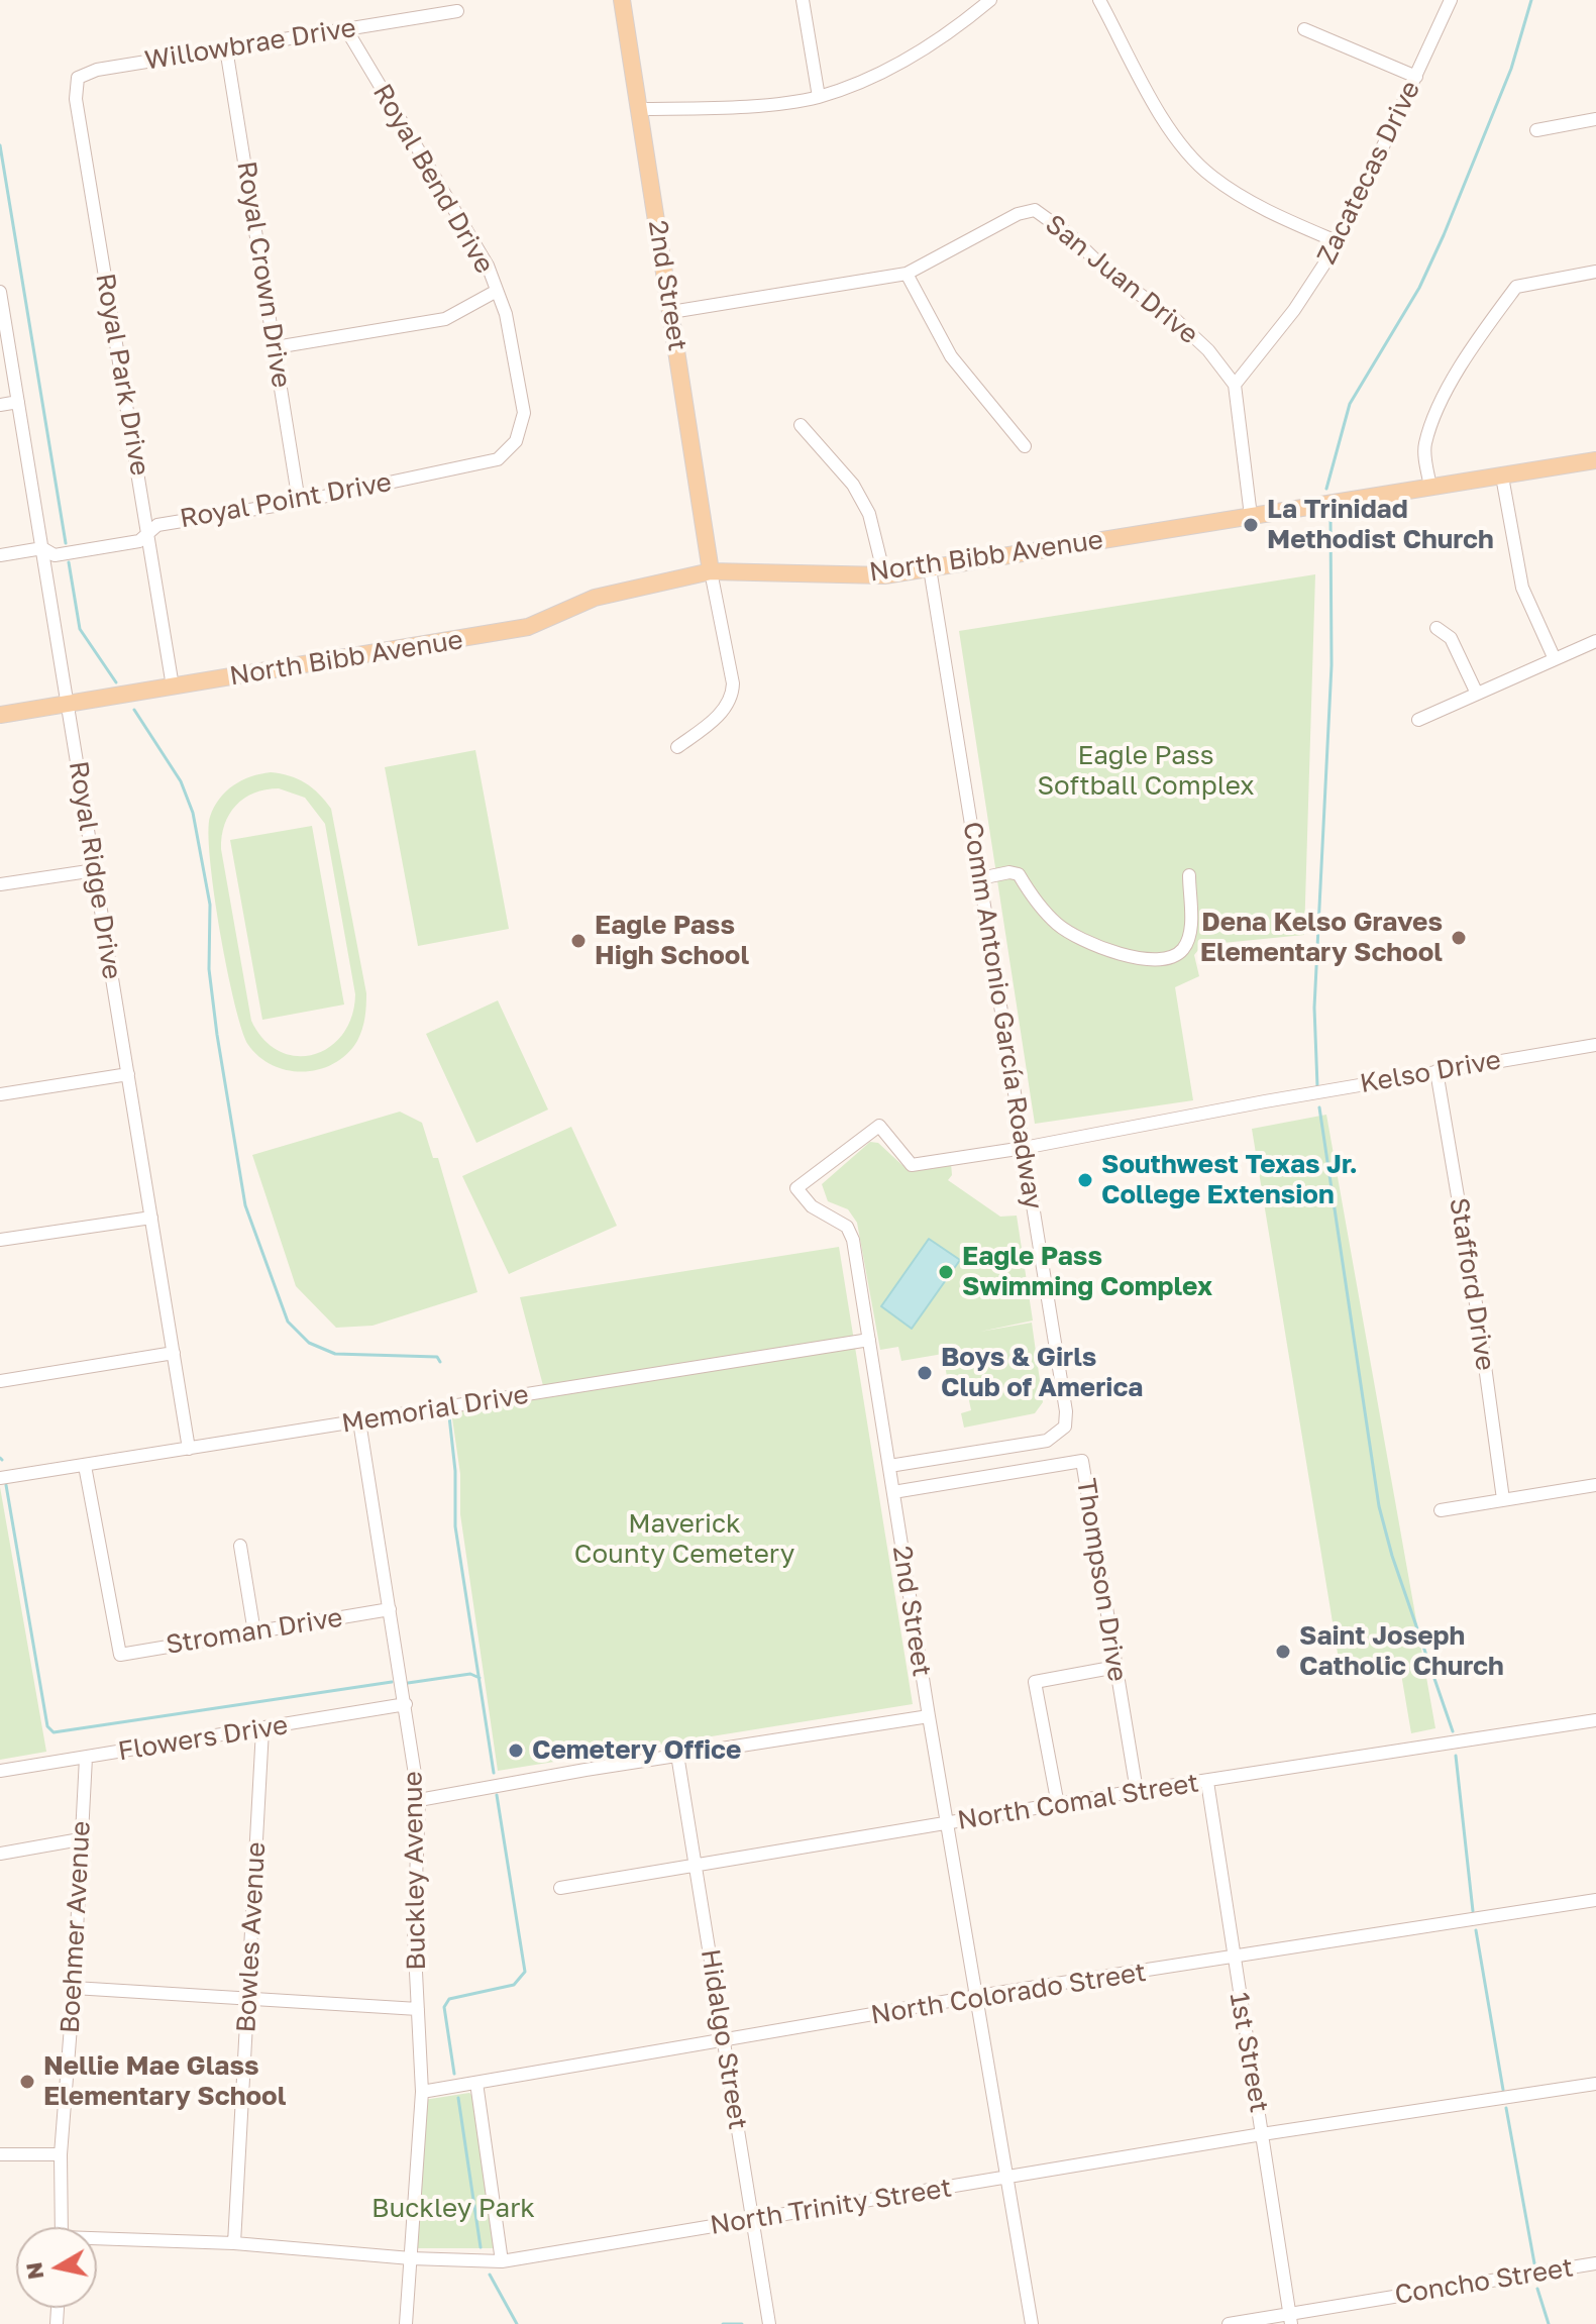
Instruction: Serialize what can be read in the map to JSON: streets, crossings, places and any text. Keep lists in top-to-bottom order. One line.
{"streets":{"main road":["2nd Street","North Bibb Avenue"],"street":["Willowbrae Drive","Zacatecas Drive","Royal Bend Drive","Royal Crown Drive","San Juan Drive","Royal Park Drive","Royal Point Drive","Royal Ridge Drive","Comm Antonio García Roadway","Kelso Drive","Stafford Drive","Memorial Drive","Thompson Drive","Stroman Drive","Flowers Drive","North Comal Street","Buckley Avenue","Boehmer Avenue","Bowles Avenue","North Colorado Street","Hidalgo Street","1st Street","North Trinity Street","Concho Street"]},"crossings":[["Willowbrae Drive","Royal Bend Drive"],["Willowbrae Drive","Royal Crown Drive"],["Willowbrae Drive","Royal Park Drive"],["Zacatecas Drive","San Juan Drive"],["Royal Bend Drive","Royal Point Drive"],["Royal Crown Drive","Royal Point Drive"],["San Juan Drive","2nd Street"],["2nd Street","North Bibb Avenue"],["2nd Street","Comm Antonio García Roadway"],["2nd Street","Kelso Drive"],["2nd Street","Memorial Drive"],["2nd Street","Thompson Drive"],["2nd Street","North Comal Street"],["2nd Street","North Colorado Street"],["2nd Street","North Trinity Street"],["Royal Park Drive","Royal Point Drive"],["Royal Park Drive","North Bibb Avenue"],["Royal Point Drive","Royal Ridge Drive"],["North Bibb Avenue","Royal Ridge Drive"],["North Bibb Avenue","Comm Antonio García Roadway"],["Royal Ridge Drive","Memorial Drive"],["Comm Antonio García Roadway","Kelso Drive"],["Kelso Drive","Stafford Drive"],["Memorial Drive","Stroman Drive"],["Memorial Drive","Buckley Avenue"],["Thompson Drive","North Comal Street"],["Stroman Drive","Buckley Avenue"],["Flowers Drive","Buckley Avenue"],["Flowers Drive","Boehmer Avenue"],["Flowers Drive","Bowles Avenue"],["North Comal Street","Hidalgo Street"],["North Comal Street","1st Street"],["Buckley Avenue","North Colorado Street"],["Buckley Avenue","North Trinity Street"],["Bowles Avenue","North Trinity Street"],["North Colorado Street","Hidalgo Street"],["North Colorado Street","1st Street"],["Hidalgo Street","North Trinity Street"],["1st Street","North Trinity Street"],["1st Street","Concho Street"]],"parks":["Eagle Pass Softball Complex","Maverick County Cemetery","Buckley Park"],"places":["La Trinidad Methodist Church","Dena Kelso Graves Elementary School","Eagle Pass High School","Southwest Texas Jr. College Extension","Eagle Pass Swimming Complex","Boys & Girls Club of America","Saint Joseph Catholic Church","Cemetery Office","Nellie Mae Glass Elementary School"],"north":"left"}
